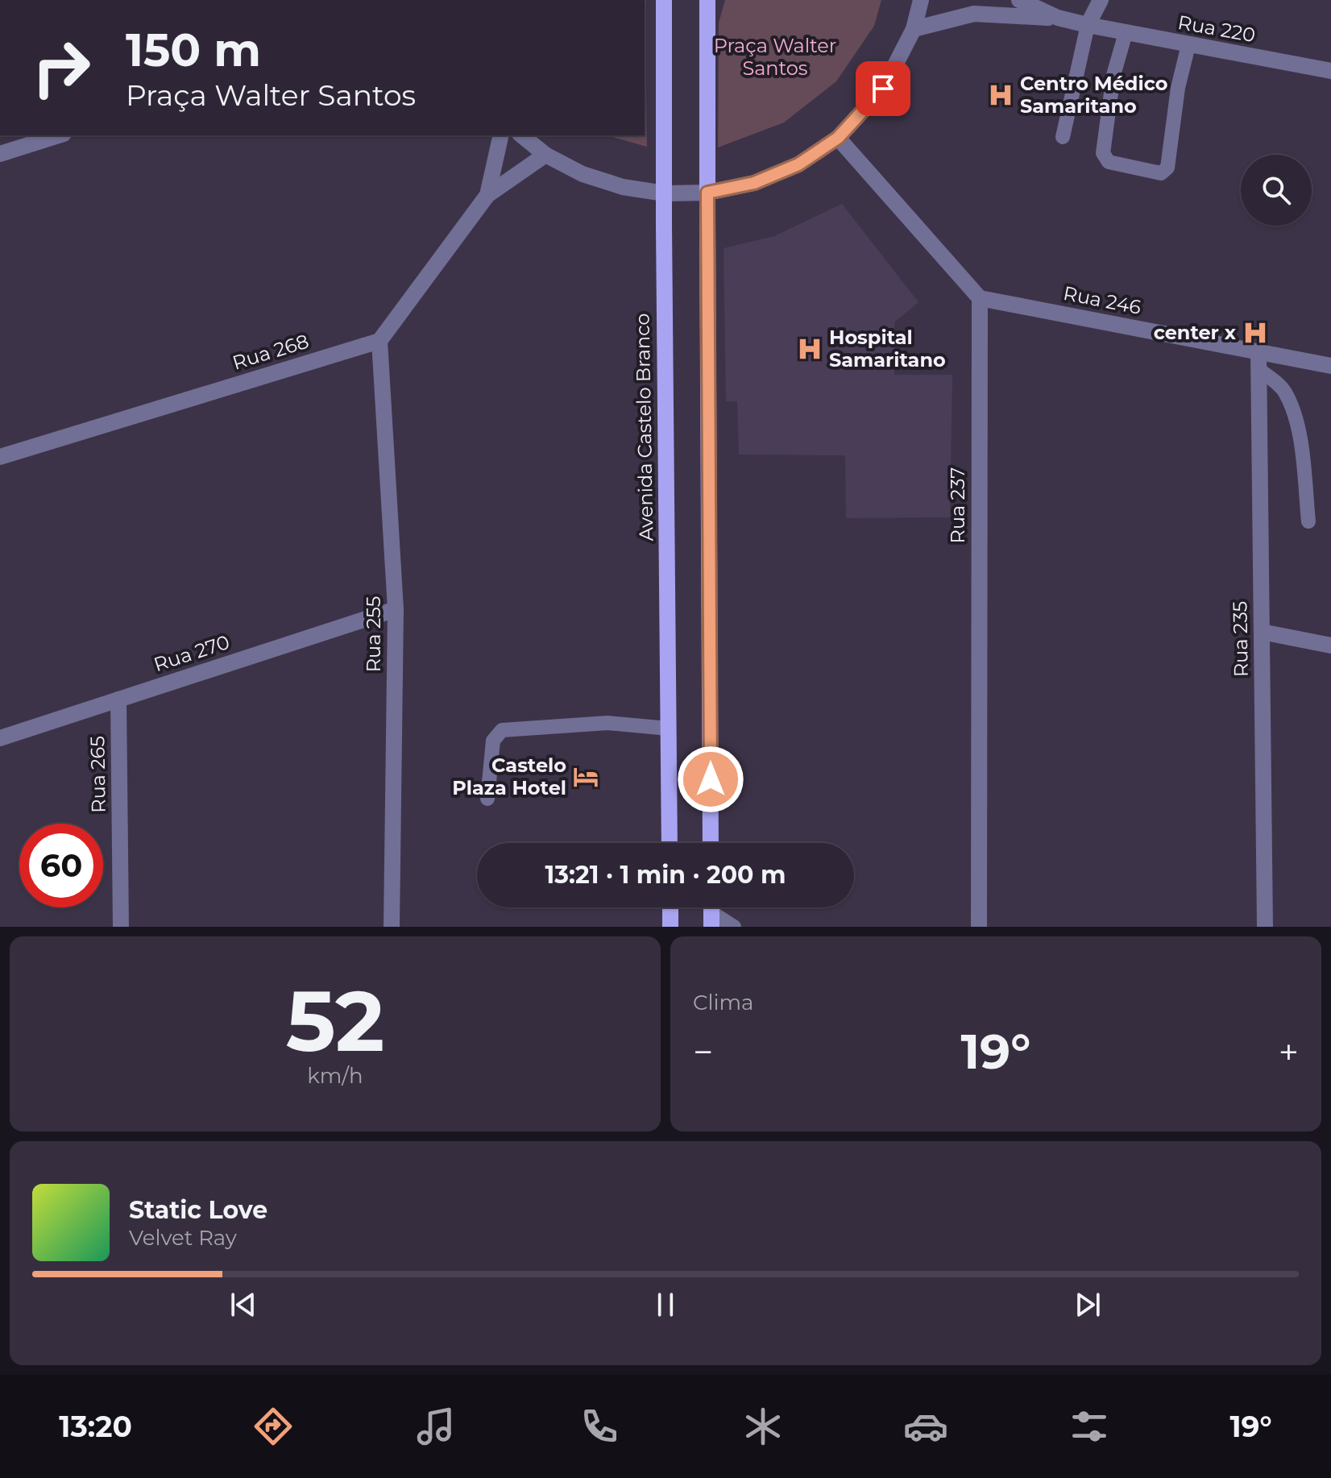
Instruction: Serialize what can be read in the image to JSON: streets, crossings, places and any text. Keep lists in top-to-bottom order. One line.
{"streets":{"main road":["Avenida Castelo Branco"],"street":["Rua 220","Rua 246","Rua 268","Rua 237","Rua 255","Rua 235","Rua 270","Rua 265"]},"crossings":[["Rua 246","Rua 237"],["Rua 246","Rua 235"],["Rua 268","Rua 255"],["Rua 255","Rua 270"],["Rua 270","Rua 265"]],"parks":["Praça Walter Santos"],"places":{"hospital":["Centro Médico Samaritano","center x","Hospital Samaritano"],"hotel":["Castelo Plaza Hotel"]},"page":{"turn":["150 m","Praça Walter Santos"],"limit":"60","trip":"13:21 · 1 min · 200 m","tile":[["52","km/h"],"Clima"],"heat":["−","19°","+"],"song":["Static Love","Velvet Ray"],"tabs":["13:20","19°"]}}
